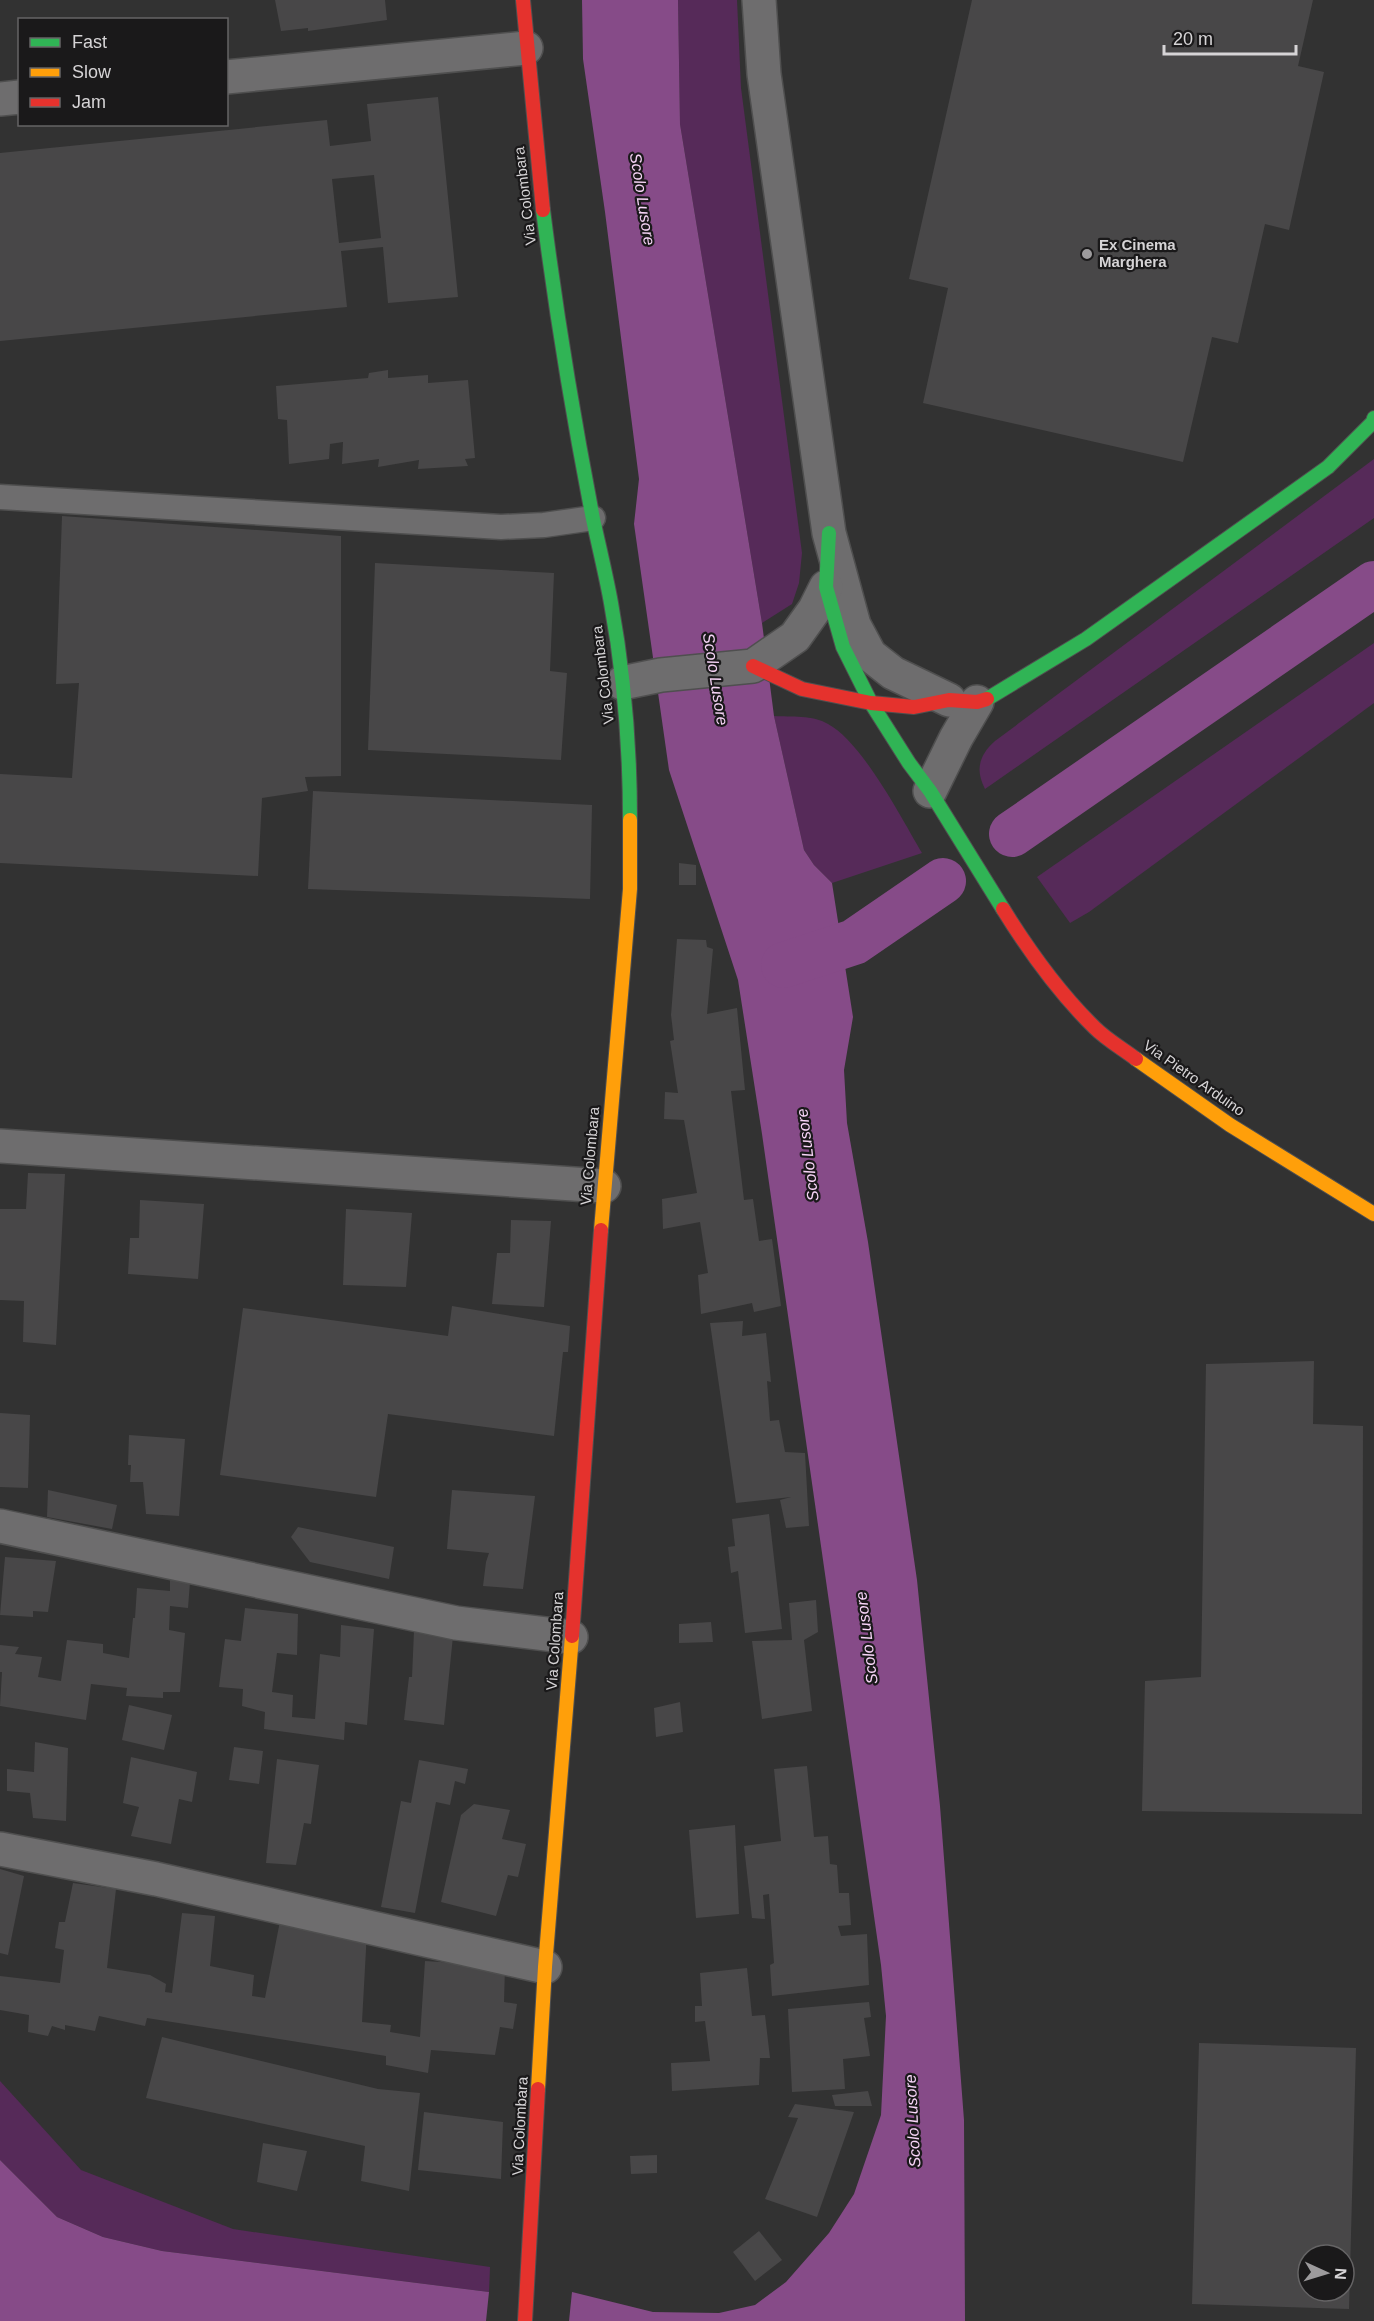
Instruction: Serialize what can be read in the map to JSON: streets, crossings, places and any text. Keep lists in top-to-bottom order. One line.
{"streets":{"street":["Via Colombara","Via Pietro Arduino"]},"water":["Scolo Lusore"],"places":["Ex Cinema Marghera"],"legend":["Fast","Slow","Jam"],"scale_bar":"20 m","north":"right"}
